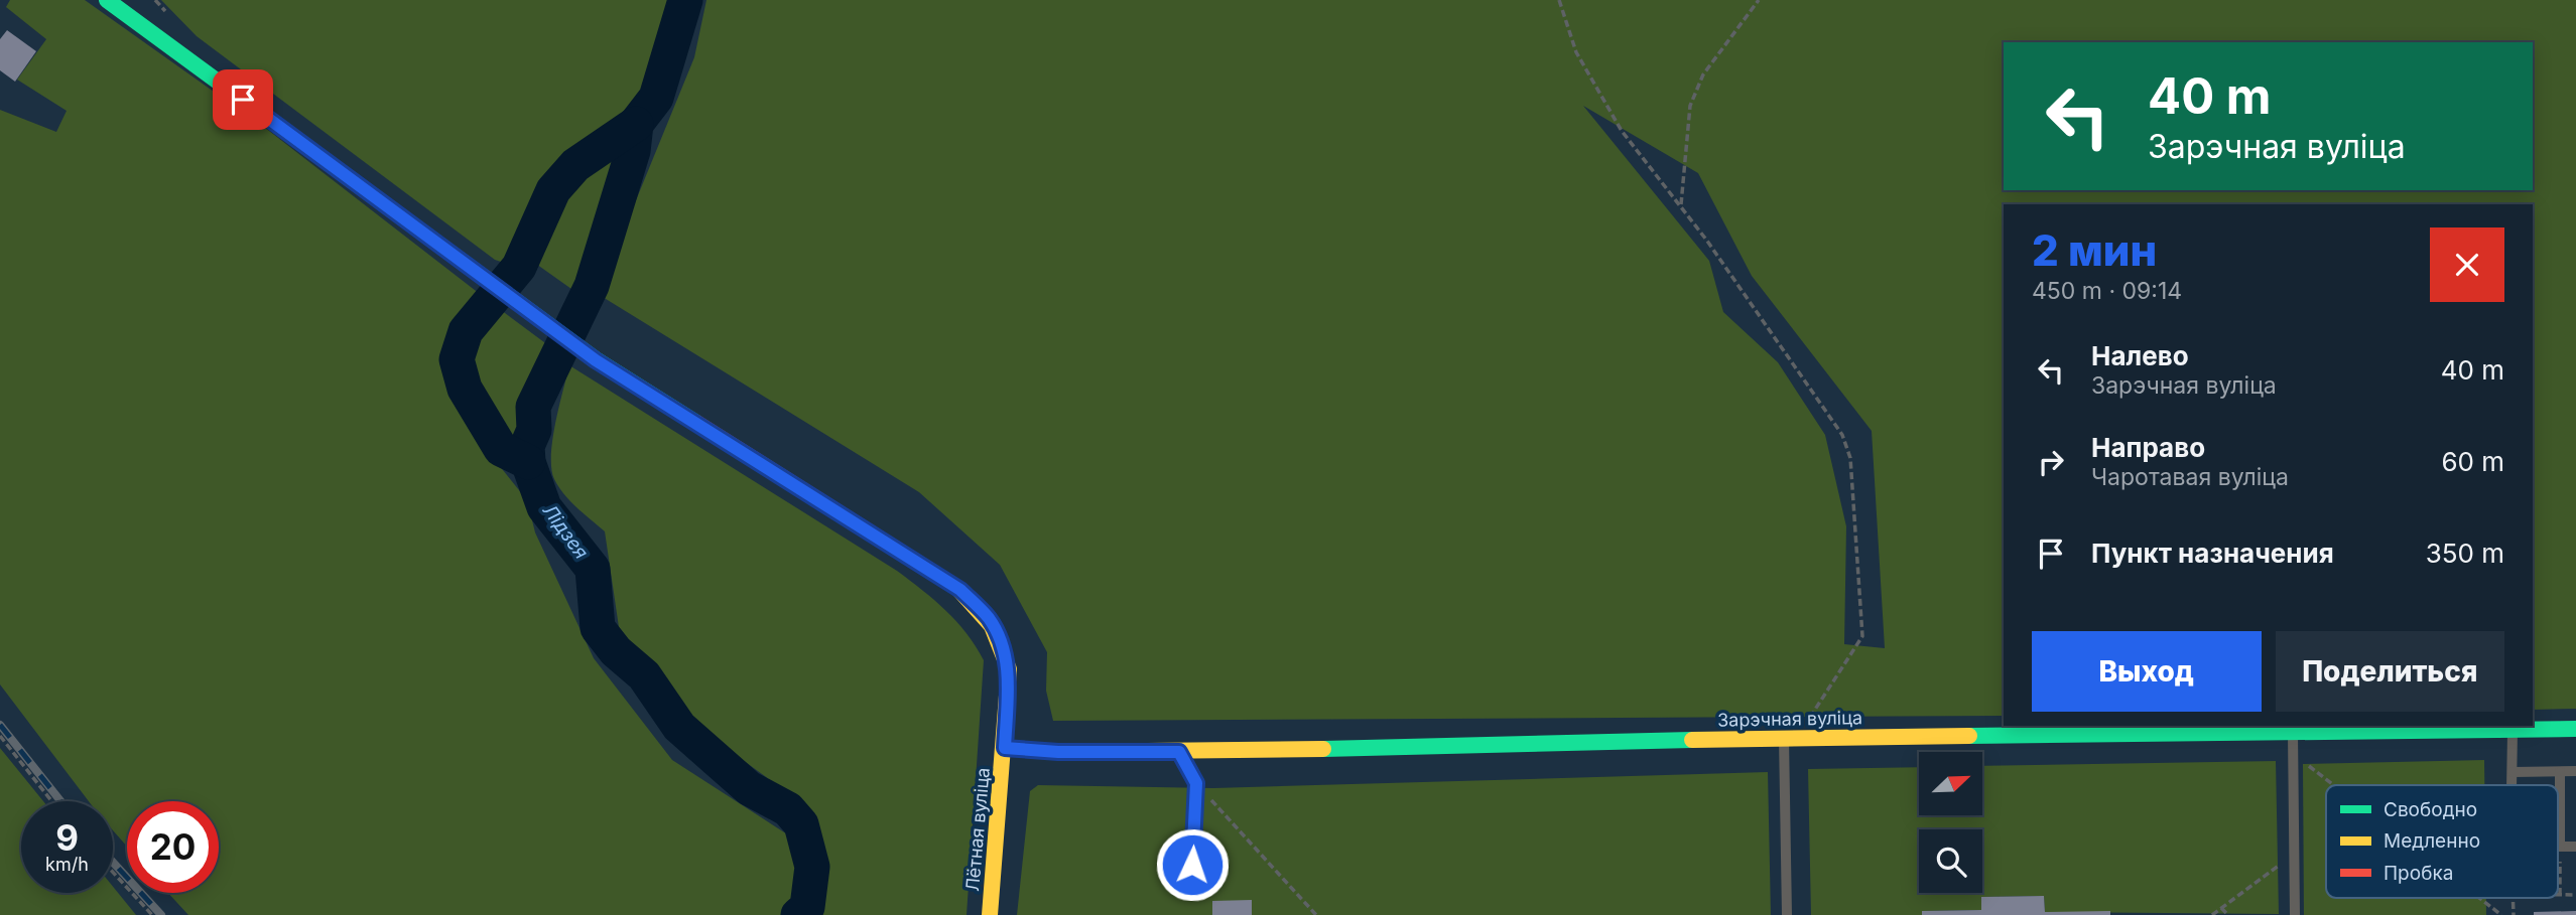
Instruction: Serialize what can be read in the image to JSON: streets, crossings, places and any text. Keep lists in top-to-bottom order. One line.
{"streets":{"street":["Зарэчная вуліца","Лётная вуліца"]},"crossings":[["Зарэчная вуліца","Лётная вуліца"]],"water":["Лідзея"],"legend":["Свободно","Медленно","Пробка"],"north":"top right","page":{"turn":["40 m","Зарэчная вуліца"],"heading":["2 мин","450 m · 09:14"],"list":[{"name":"Налево","note":"Зарэчная вуліца","value":"40 m"},{"name":"Направо","note":"Чаротавая вуліца","value":"60 m"},{"name":"Пункт назначения","value":"350 m"}],"buttons":["Выход","Поделиться"],"speed":"9 km/h","limit":"20"}}
